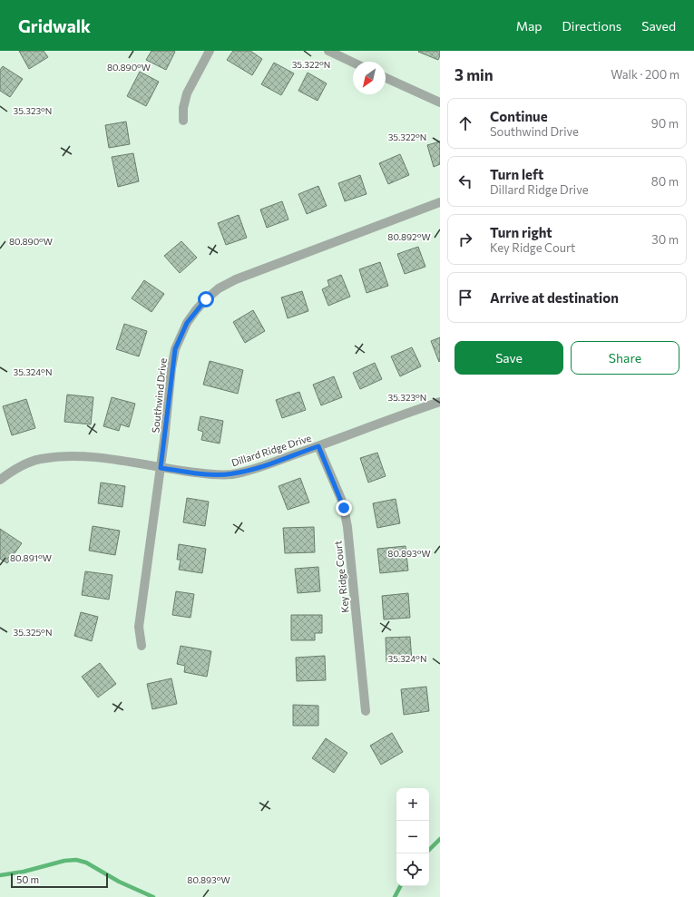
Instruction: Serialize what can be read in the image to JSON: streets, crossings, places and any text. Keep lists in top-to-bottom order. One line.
{"streets":{"street":["Southwind Drive","Dillard Ridge Drive","Key Ridge Court"]},"crossings":[["Southwind Drive","Dillard Ridge Drive"],["Dillard Ridge Drive","Key Ridge Court"]],"scale_bar":"50 m","north":"bottom left","page":{"header":"Gridwalk","nav":["Map","Directions","Saved"],"heading":["3 min","Walk · 200 m"],"list":[["Continue","Southwind Drive","90 m"],["Turn left","Dillard Ridge Drive","80 m"],["Turn right","Key Ridge Court","30 m"],"Arrive at destination"],"buttons":["Save","Share"],"map_buttons":["+","−"],"scale":"50 m"},"coordinates":["35.322°N","80.890°W","35.323°N","80.892°W","35.324°N","80.893°W","80.891°W","35.325°N"]}
